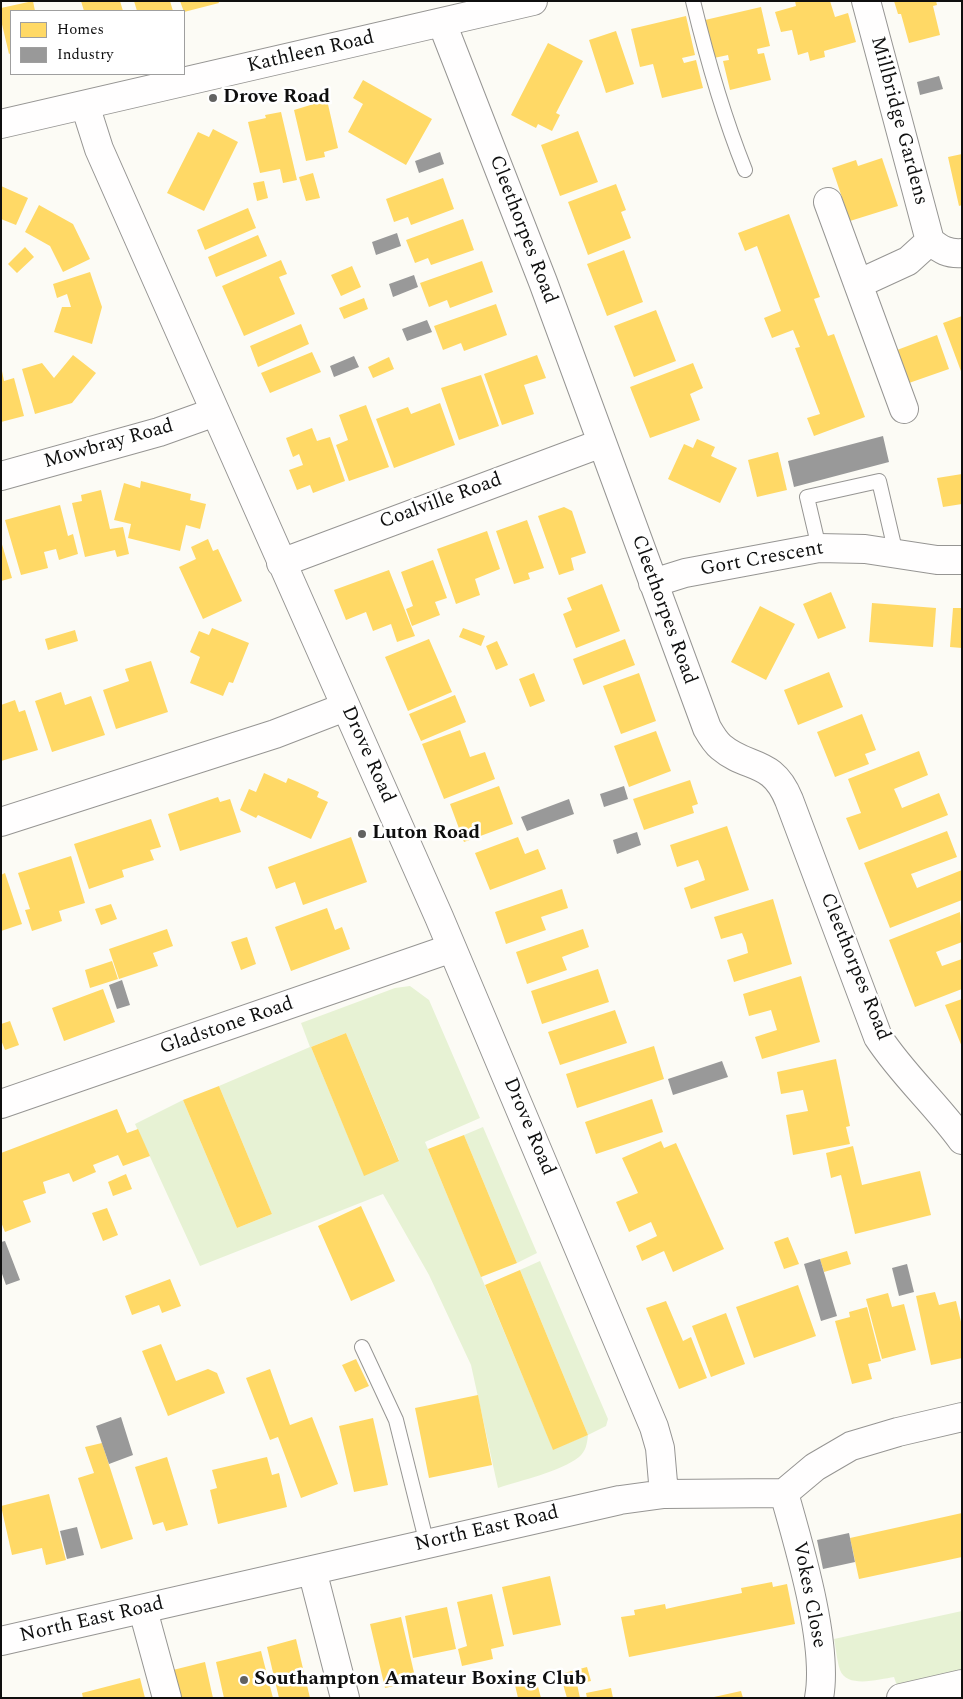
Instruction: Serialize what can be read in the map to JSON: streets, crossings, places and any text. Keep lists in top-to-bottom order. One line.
{"streets":{"street":["Kathleen Road","Millbridge Gardens","Cleethorpes Road","Mowbray Road","Coalville Road","Gort Crescent","Drove Road","Gladstone Road","North East Road","Vokes Close"]},"crossings":[["Kathleen Road","Cleethorpes Road"],["Kathleen Road","Drove Road"],["Cleethorpes Road","Coalville Road"],["Cleethorpes Road","Gort Crescent"],["Mowbray Road","Drove Road"],["Coalville Road","Drove Road"],["Drove Road","Gladstone Road"],["Drove Road","North East Road"],["North East Road","Vokes Close"]],"places":["Drove Road","Luton Road","Southampton Amateur Boxing Club"],"legend":["Homes","Industry"]}
